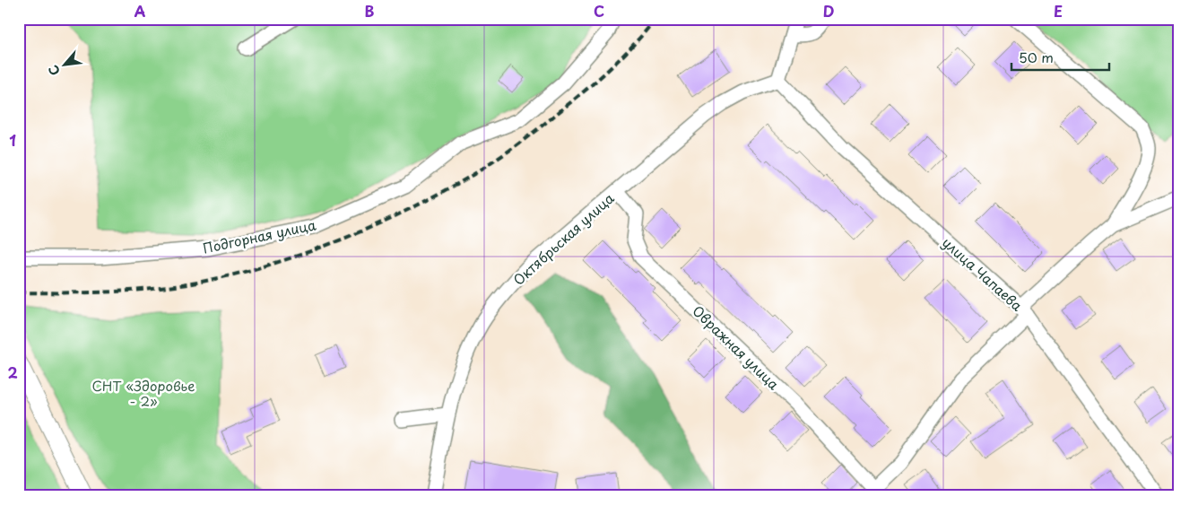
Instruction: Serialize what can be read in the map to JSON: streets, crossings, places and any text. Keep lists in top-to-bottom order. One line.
{"streets":{"street":["Подгорная улица","Октябрьская улица","улица Чапаева","Овражная улица"]},"crossings":[["Октябрьская улица","улица Чапаева"],["Октябрьская улица","Овражная улица"]],"parks":["СНТ «Здоровье - 2»"],"scale_bar":"50 m","north":"bottom left","grid":{"columns":["A","B","C","D","E"],"rows":["1","2"]}}
